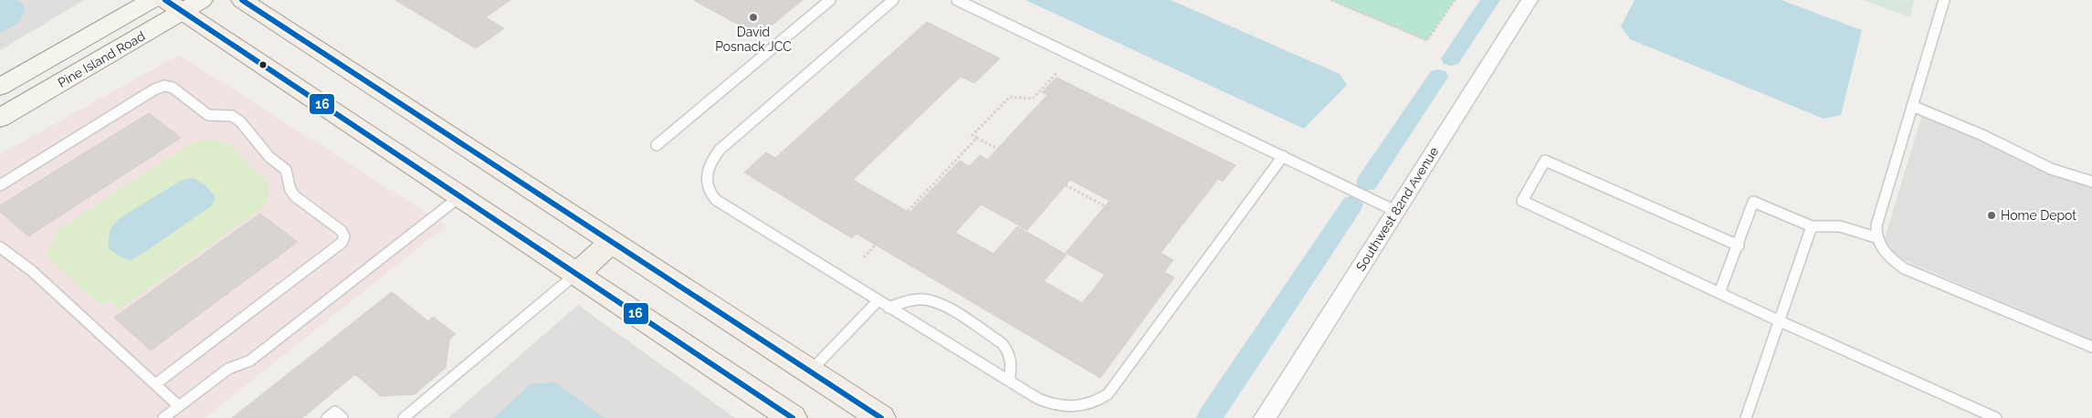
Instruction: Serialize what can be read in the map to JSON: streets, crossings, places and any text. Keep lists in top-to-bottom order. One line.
{"streets":{"main road":["Pine Island Road"],"street":["Southwest 82nd Avenue"]},"places":["David Posnack JCC","Home Depot"],"lines":["transit line 16"]}
